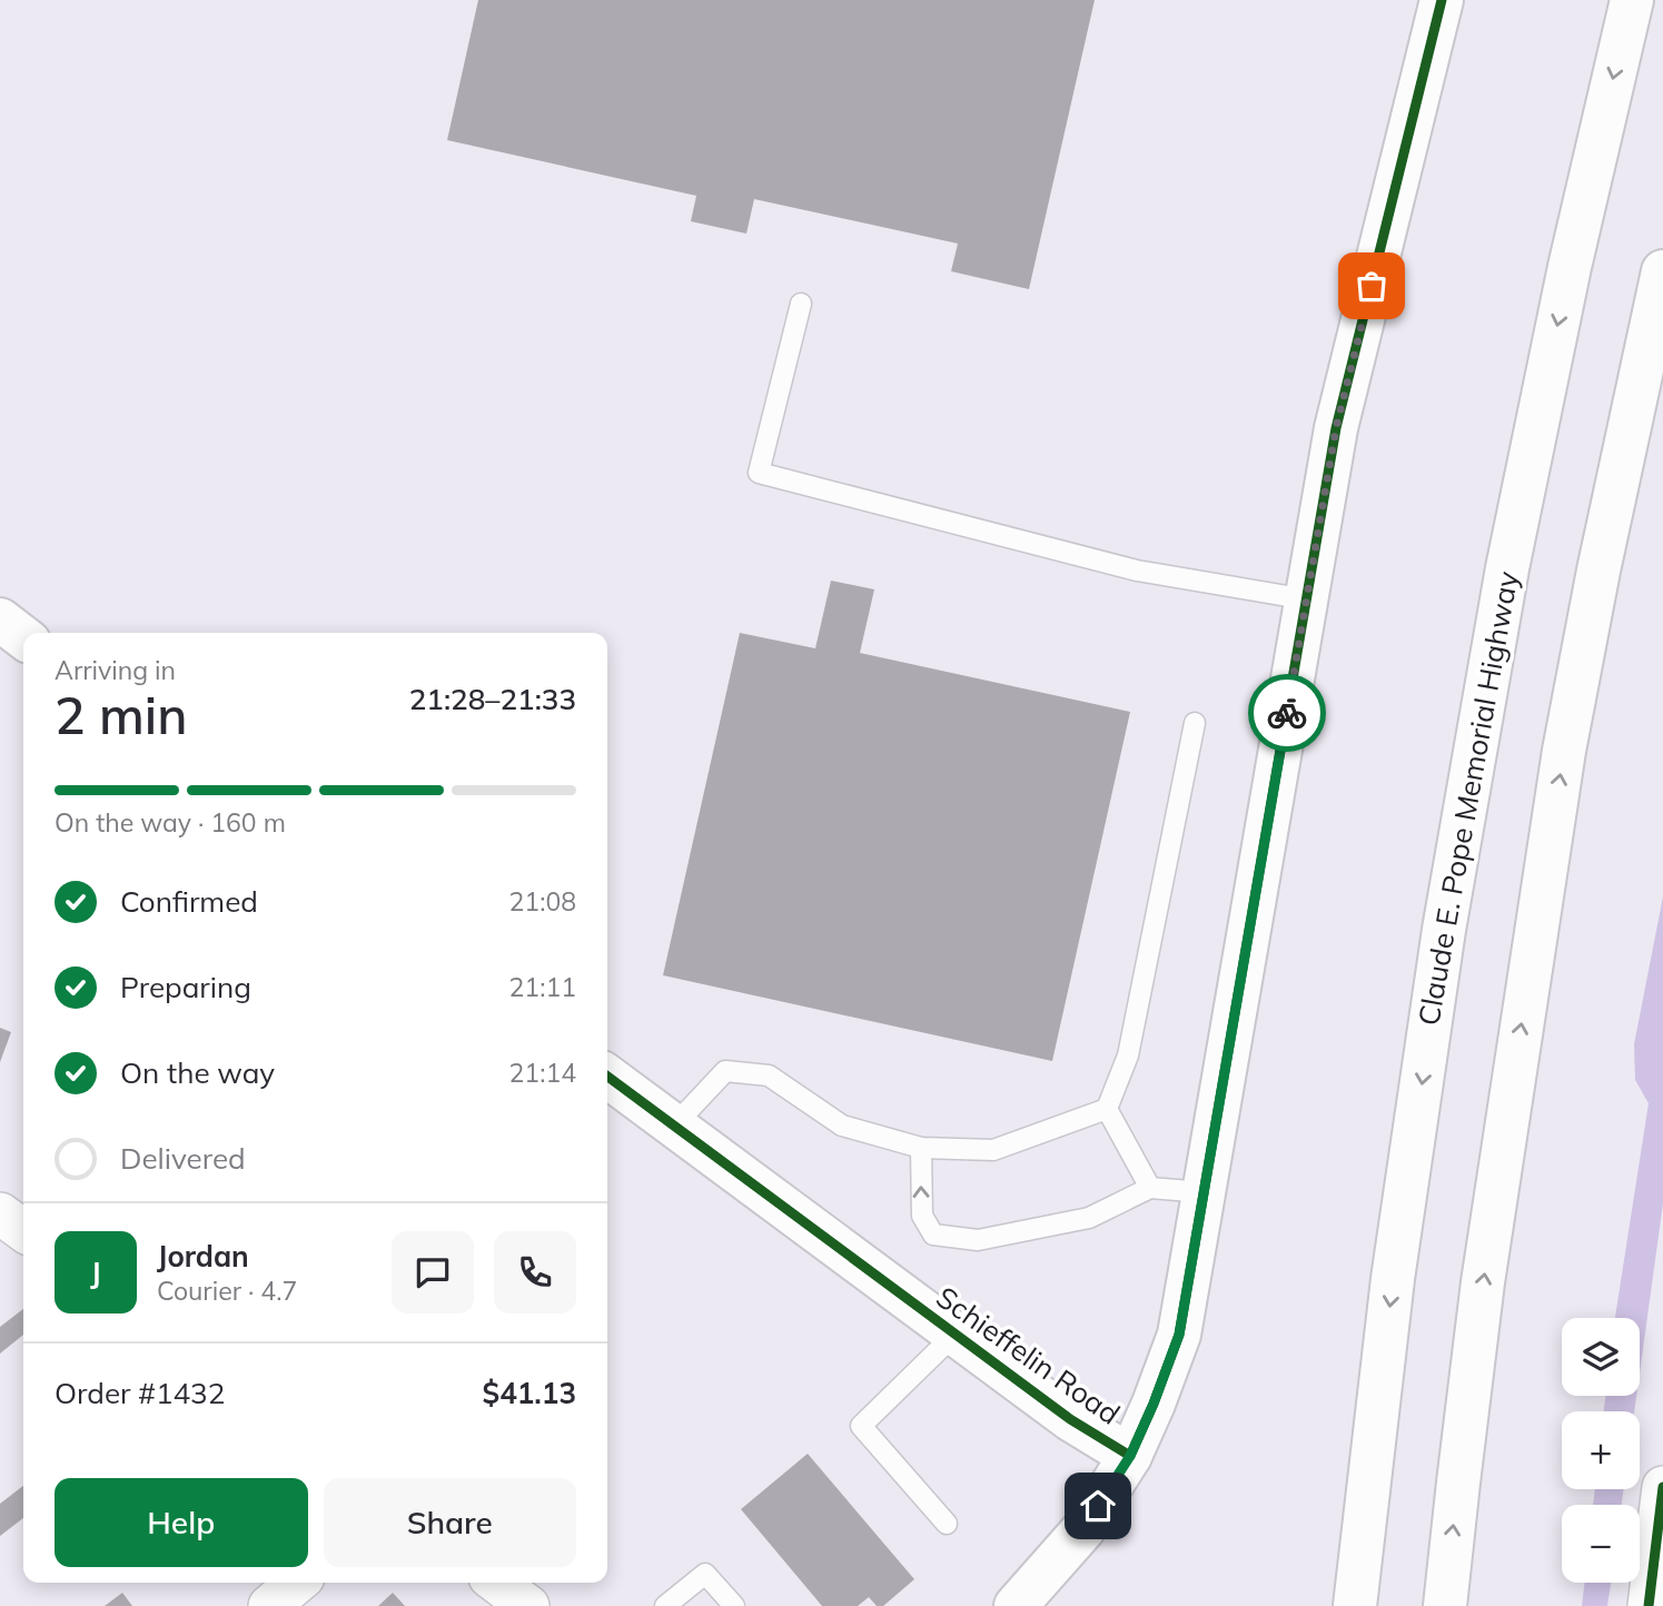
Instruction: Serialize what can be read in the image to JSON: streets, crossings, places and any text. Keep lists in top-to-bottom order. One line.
{"streets":{"main road":["Claude E. Pope Memorial Highway","Schieffelin Road"]},"page":{"heading":["2 min","Arriving in","21:28–21:33"],"panel":["Jordan","Courier · 4.7","Order #1432","$41.13"],"bar":"On the way · 160 m","list":[["Confirmed","21:08"],["Preparing","21:11"],["On the way","21:14"],"Delivered"],"round":"J","map_buttons":["+","−"],"buttons":["Help","Share"]}}
